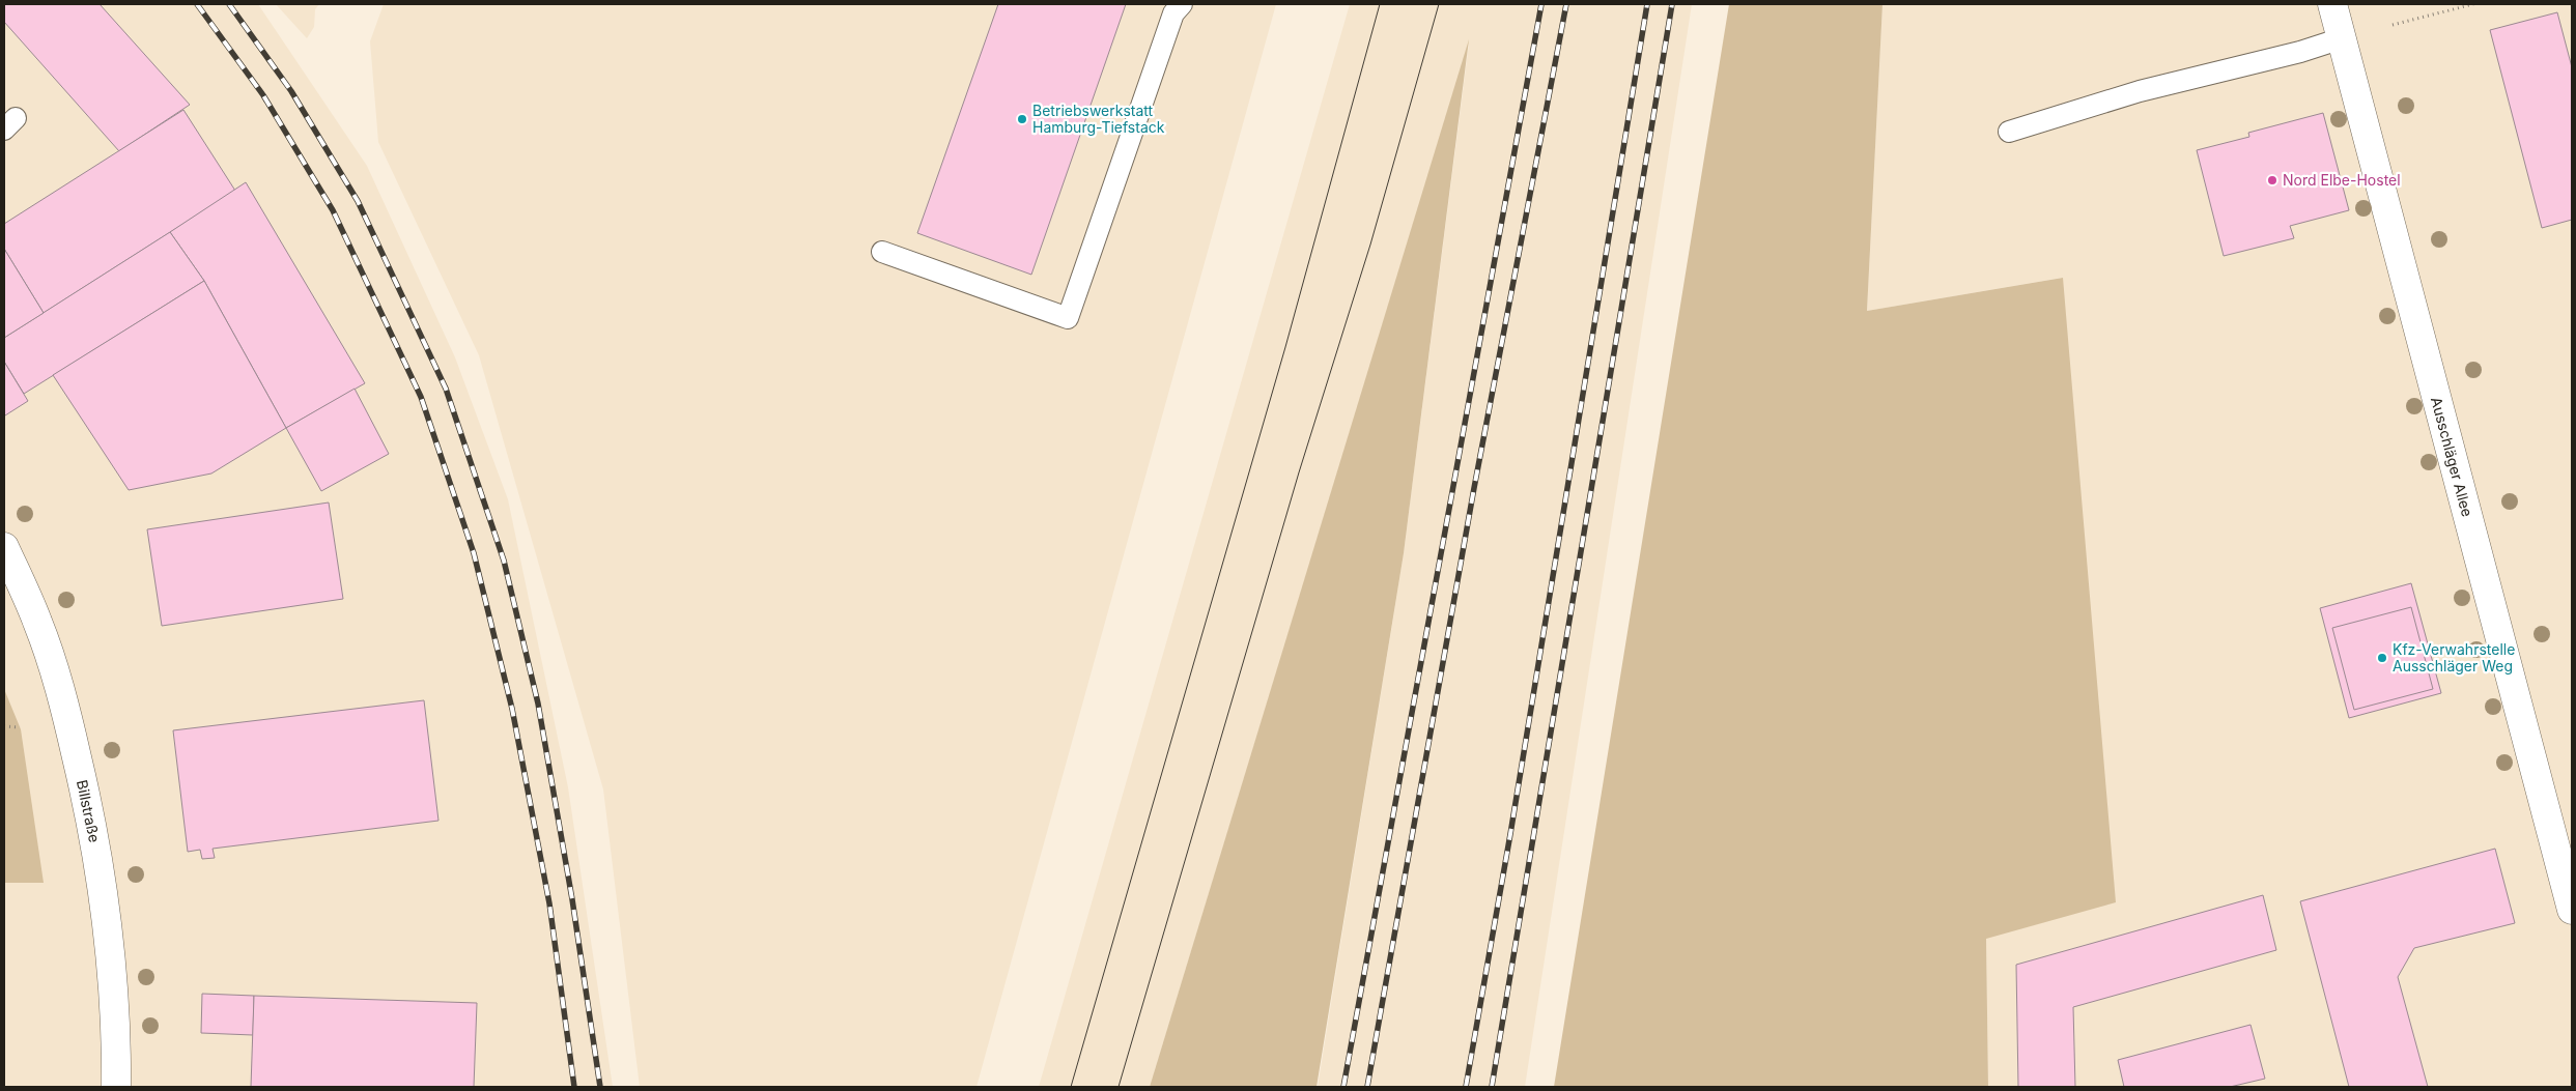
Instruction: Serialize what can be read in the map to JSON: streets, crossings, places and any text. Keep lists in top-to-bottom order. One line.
{"streets":{"street":["Ausschläger Allee","Billstraße"]},"places":["Betriebswerkstatt Hamburg-Tiefstack","Nord Elbe-Hostel","Kfz-Verwahrstelle Ausschläger Weg"]}
